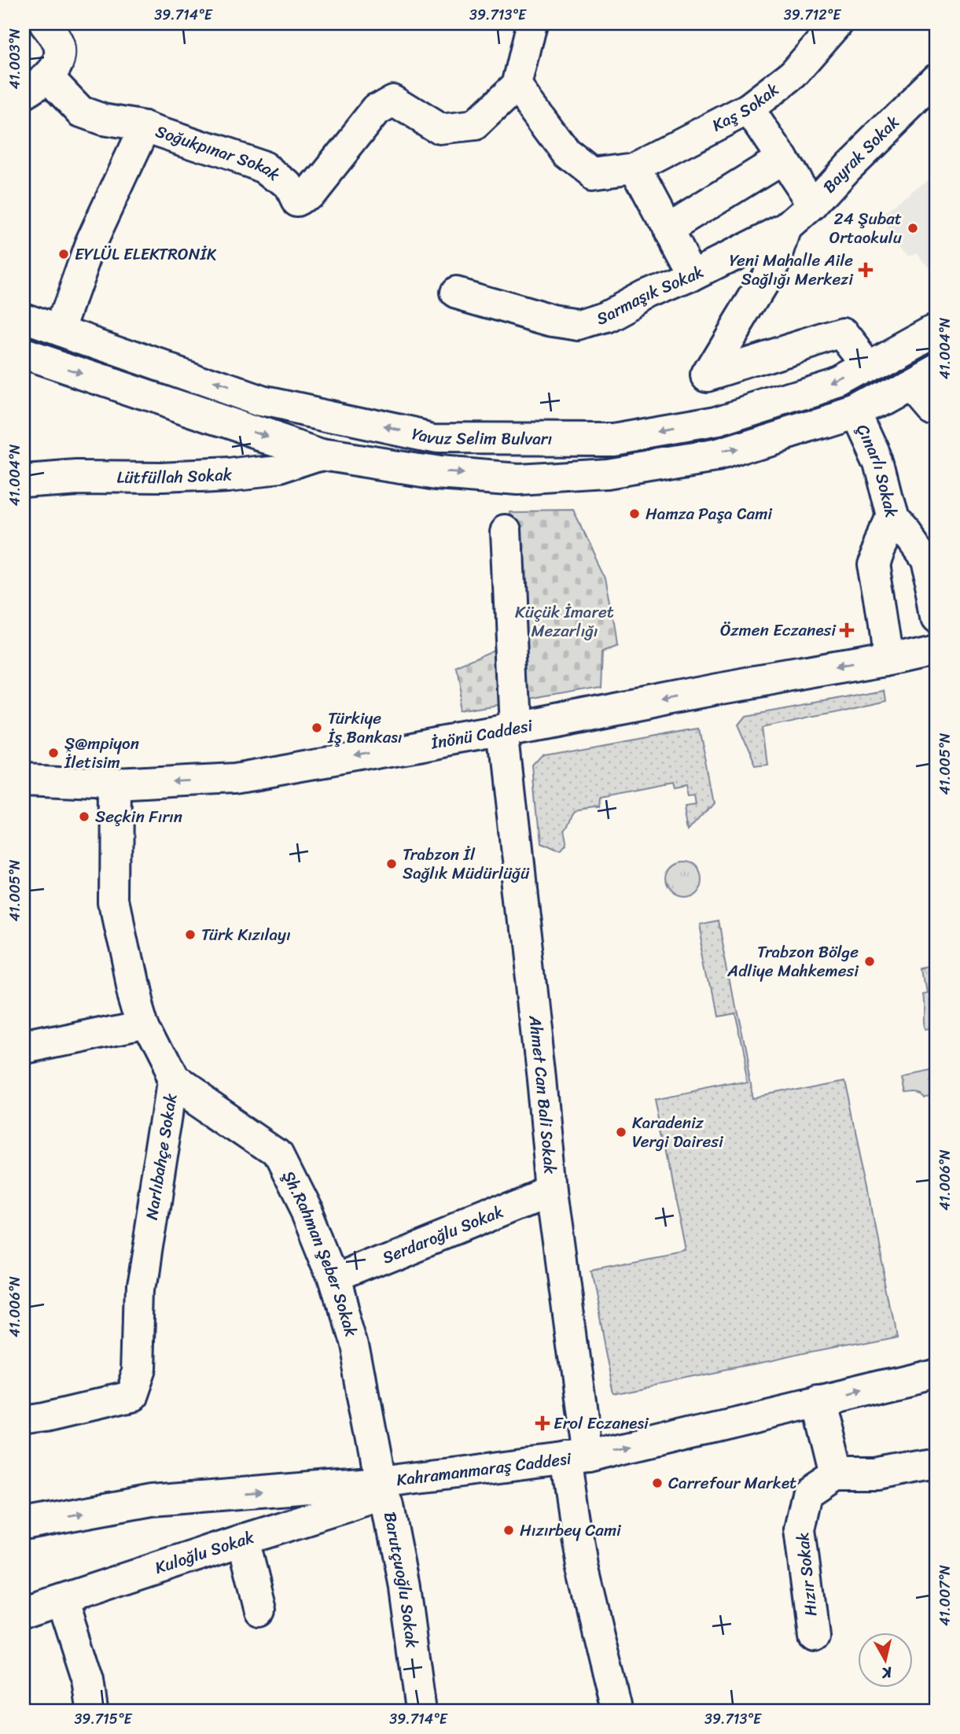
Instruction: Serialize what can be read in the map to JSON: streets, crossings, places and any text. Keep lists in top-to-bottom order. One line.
{"streets":{"street":["Kaş Sokak","Bayrak Sokak","Soğukpınar Sokak","Sarmaşık Sokak","Yavuz Selim Bulvarı","Çınarlı Sokak","Lütfüllah Sokak","İnönü Caddesi","Ahmet Can Bali Sokak","Narlıbahçe Sokak","Serdaroğlu Sokak","Şh.Rahman Şeber Sokak","Kahramanmaraş Caddesi","Kuloğlu Sokak","Hızır Sokak","Barutçuoğlu Sokak"]},"crossings":[["Kaş Sokak","Soğukpınar Sokak"],["Bayrak Sokak","Sarmaşık Sokak"],["Çınarlı Sokak","İnönü Caddesi"],["İnönü Caddesi","Ahmet Can Bali Sokak"],["İnönü Caddesi","Narlıbahçe Sokak"],["Ahmet Can Bali Sokak","Serdaroğlu Sokak"],["Ahmet Can Bali Sokak","Kahramanmaraş Caddesi"],["Narlıbahçe Sokak","Şh.Rahman Şeber Sokak"],["Serdaroğlu Sokak","Şh.Rahman Şeber Sokak"],["Şh.Rahman Şeber Sokak","Kahramanmaraş Caddesi"],["Şh.Rahman Şeber Sokak","Kuloğlu Sokak"],["Şh.Rahman Şeber Sokak","Barutçuoğlu Sokak"],["Kahramanmaraş Caddesi","Kuloğlu Sokak"],["Kahramanmaraş Caddesi","Barutçuoğlu Sokak"],["Kuloğlu Sokak","Barutçuoğlu Sokak"]],"one_way":["Kahramanmaraş Caddesi"],"parks":["Küçük İmaret Mezarlığı"],"places":{"other":["24 Şubat Ortaokulu","EYLÜL ELEKTRONİK","Hamza Paşa Cami","Türkiye İş Bankası","Ş@mpiyon İletisim","Seçkin Fırın","Trabzon İl Sağlık Müdürlüğü","Türk Kızılayı","Trabzon Bölge Adliye Mahkemesi","Karadeniz Vergi Dairesi","Carrefour Market","Hızırbey Cami"],"health":["Yeni Mahalle Aile Sağlığı Merkezi","Özmen Eczanesi","Erol Eczanesi"]},"north":"bottom","coordinates":["39.714°E","39.713°E","39.712°E","41.003°N","41.004°N","41.005°N","41.006°N","41.007°N","39.715°E"]}
